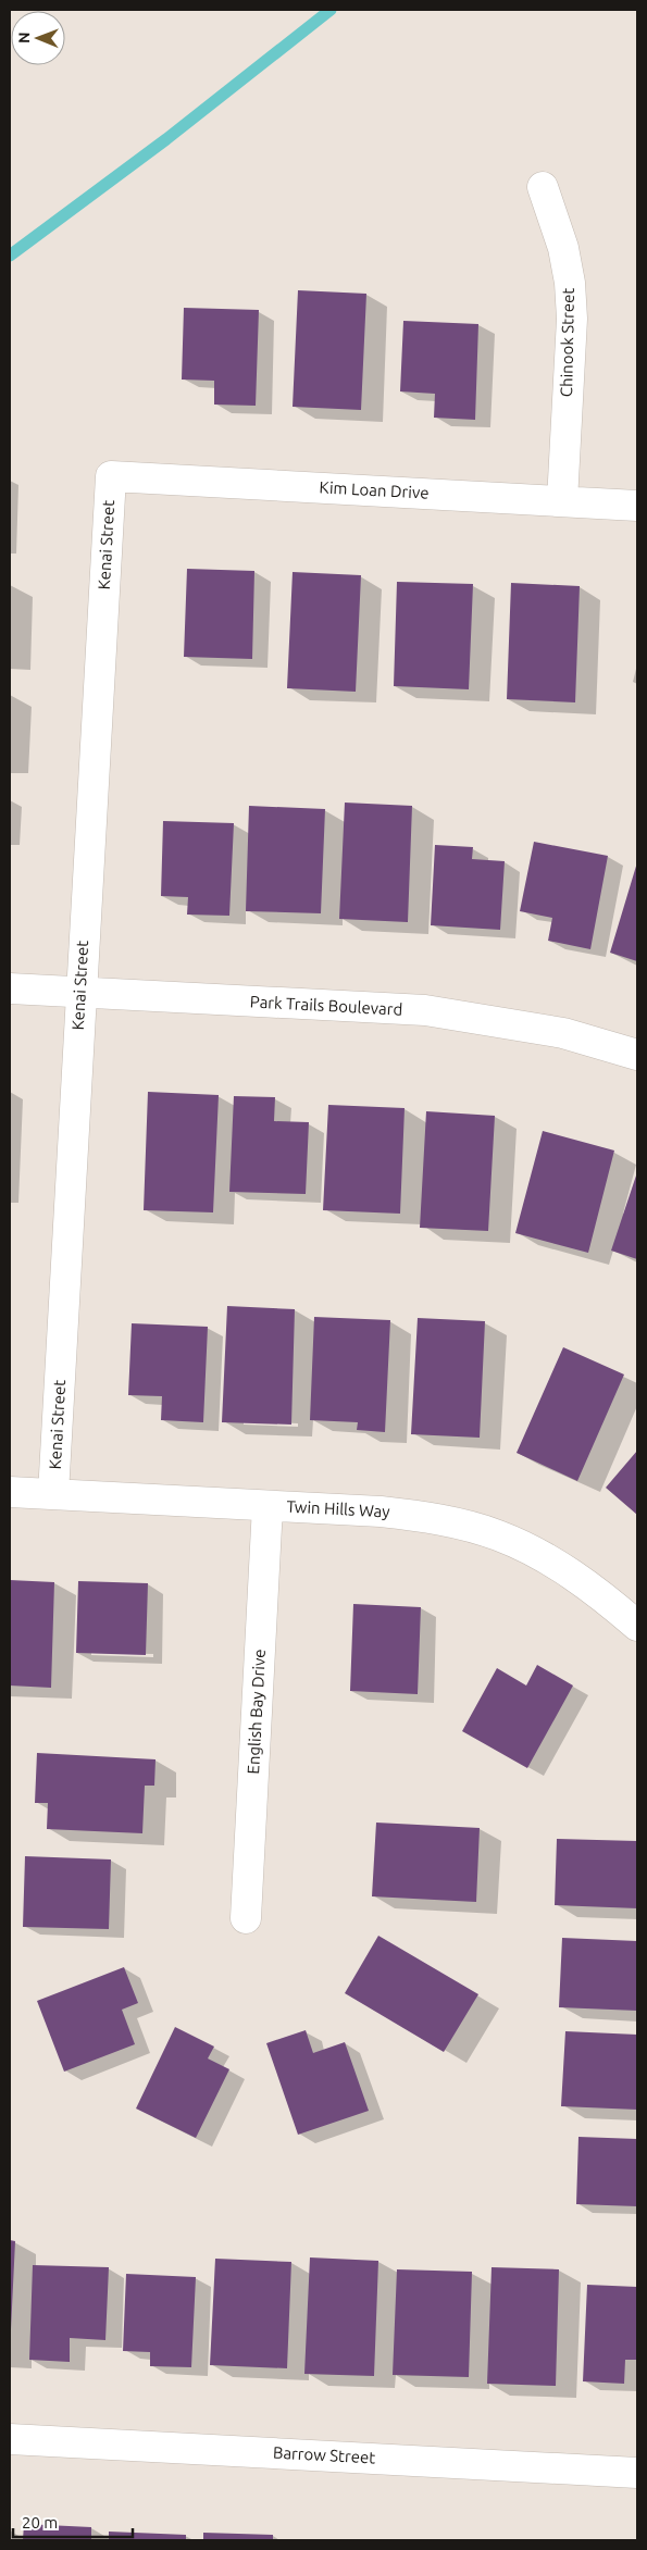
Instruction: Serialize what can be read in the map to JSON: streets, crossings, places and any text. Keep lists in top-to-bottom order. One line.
{"streets":{"street":["Chinook Street","Kim Loan Drive","Kenai Street","Park Trails Boulevard","Twin Hills Way","English Bay Drive","Barrow Street"]},"crossings":[["Chinook Street","Kim Loan Drive"],["Kim Loan Drive","Kenai Street"],["Kenai Street","Park Trails Boulevard"],["Kenai Street","Twin Hills Way"],["Twin Hills Way","English Bay Drive"]],"scale_bar":"20 m","north":"left"}
